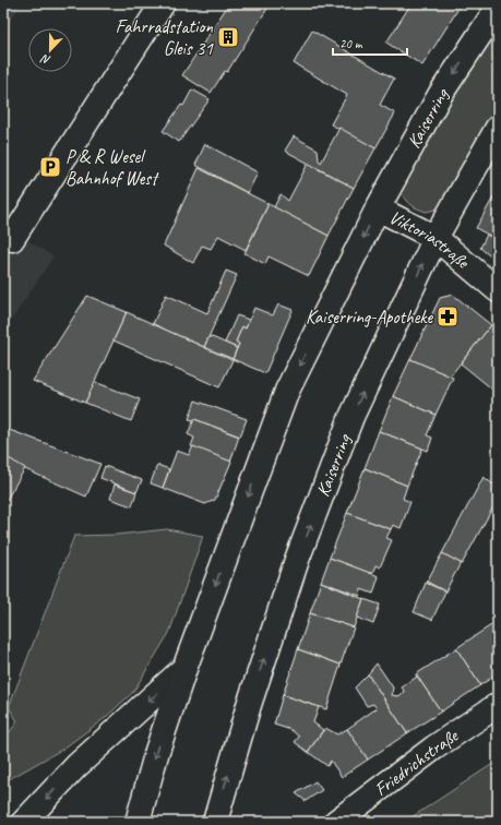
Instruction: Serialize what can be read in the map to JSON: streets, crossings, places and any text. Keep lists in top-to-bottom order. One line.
{"streets":{"main road":["Kaiserring","Viktoriastraße","Friedrichstraße"]},"crossings":[["Kaiserring","Viktoriastraße"]],"places":{"building":["Fahrradstation Gleis 31"],"parking":["P & R Wesel Bahnhof West"],"pharmacy":["Kaiserring-Apotheke"]},"scale_bar":"20 m","north":"bottom"}
